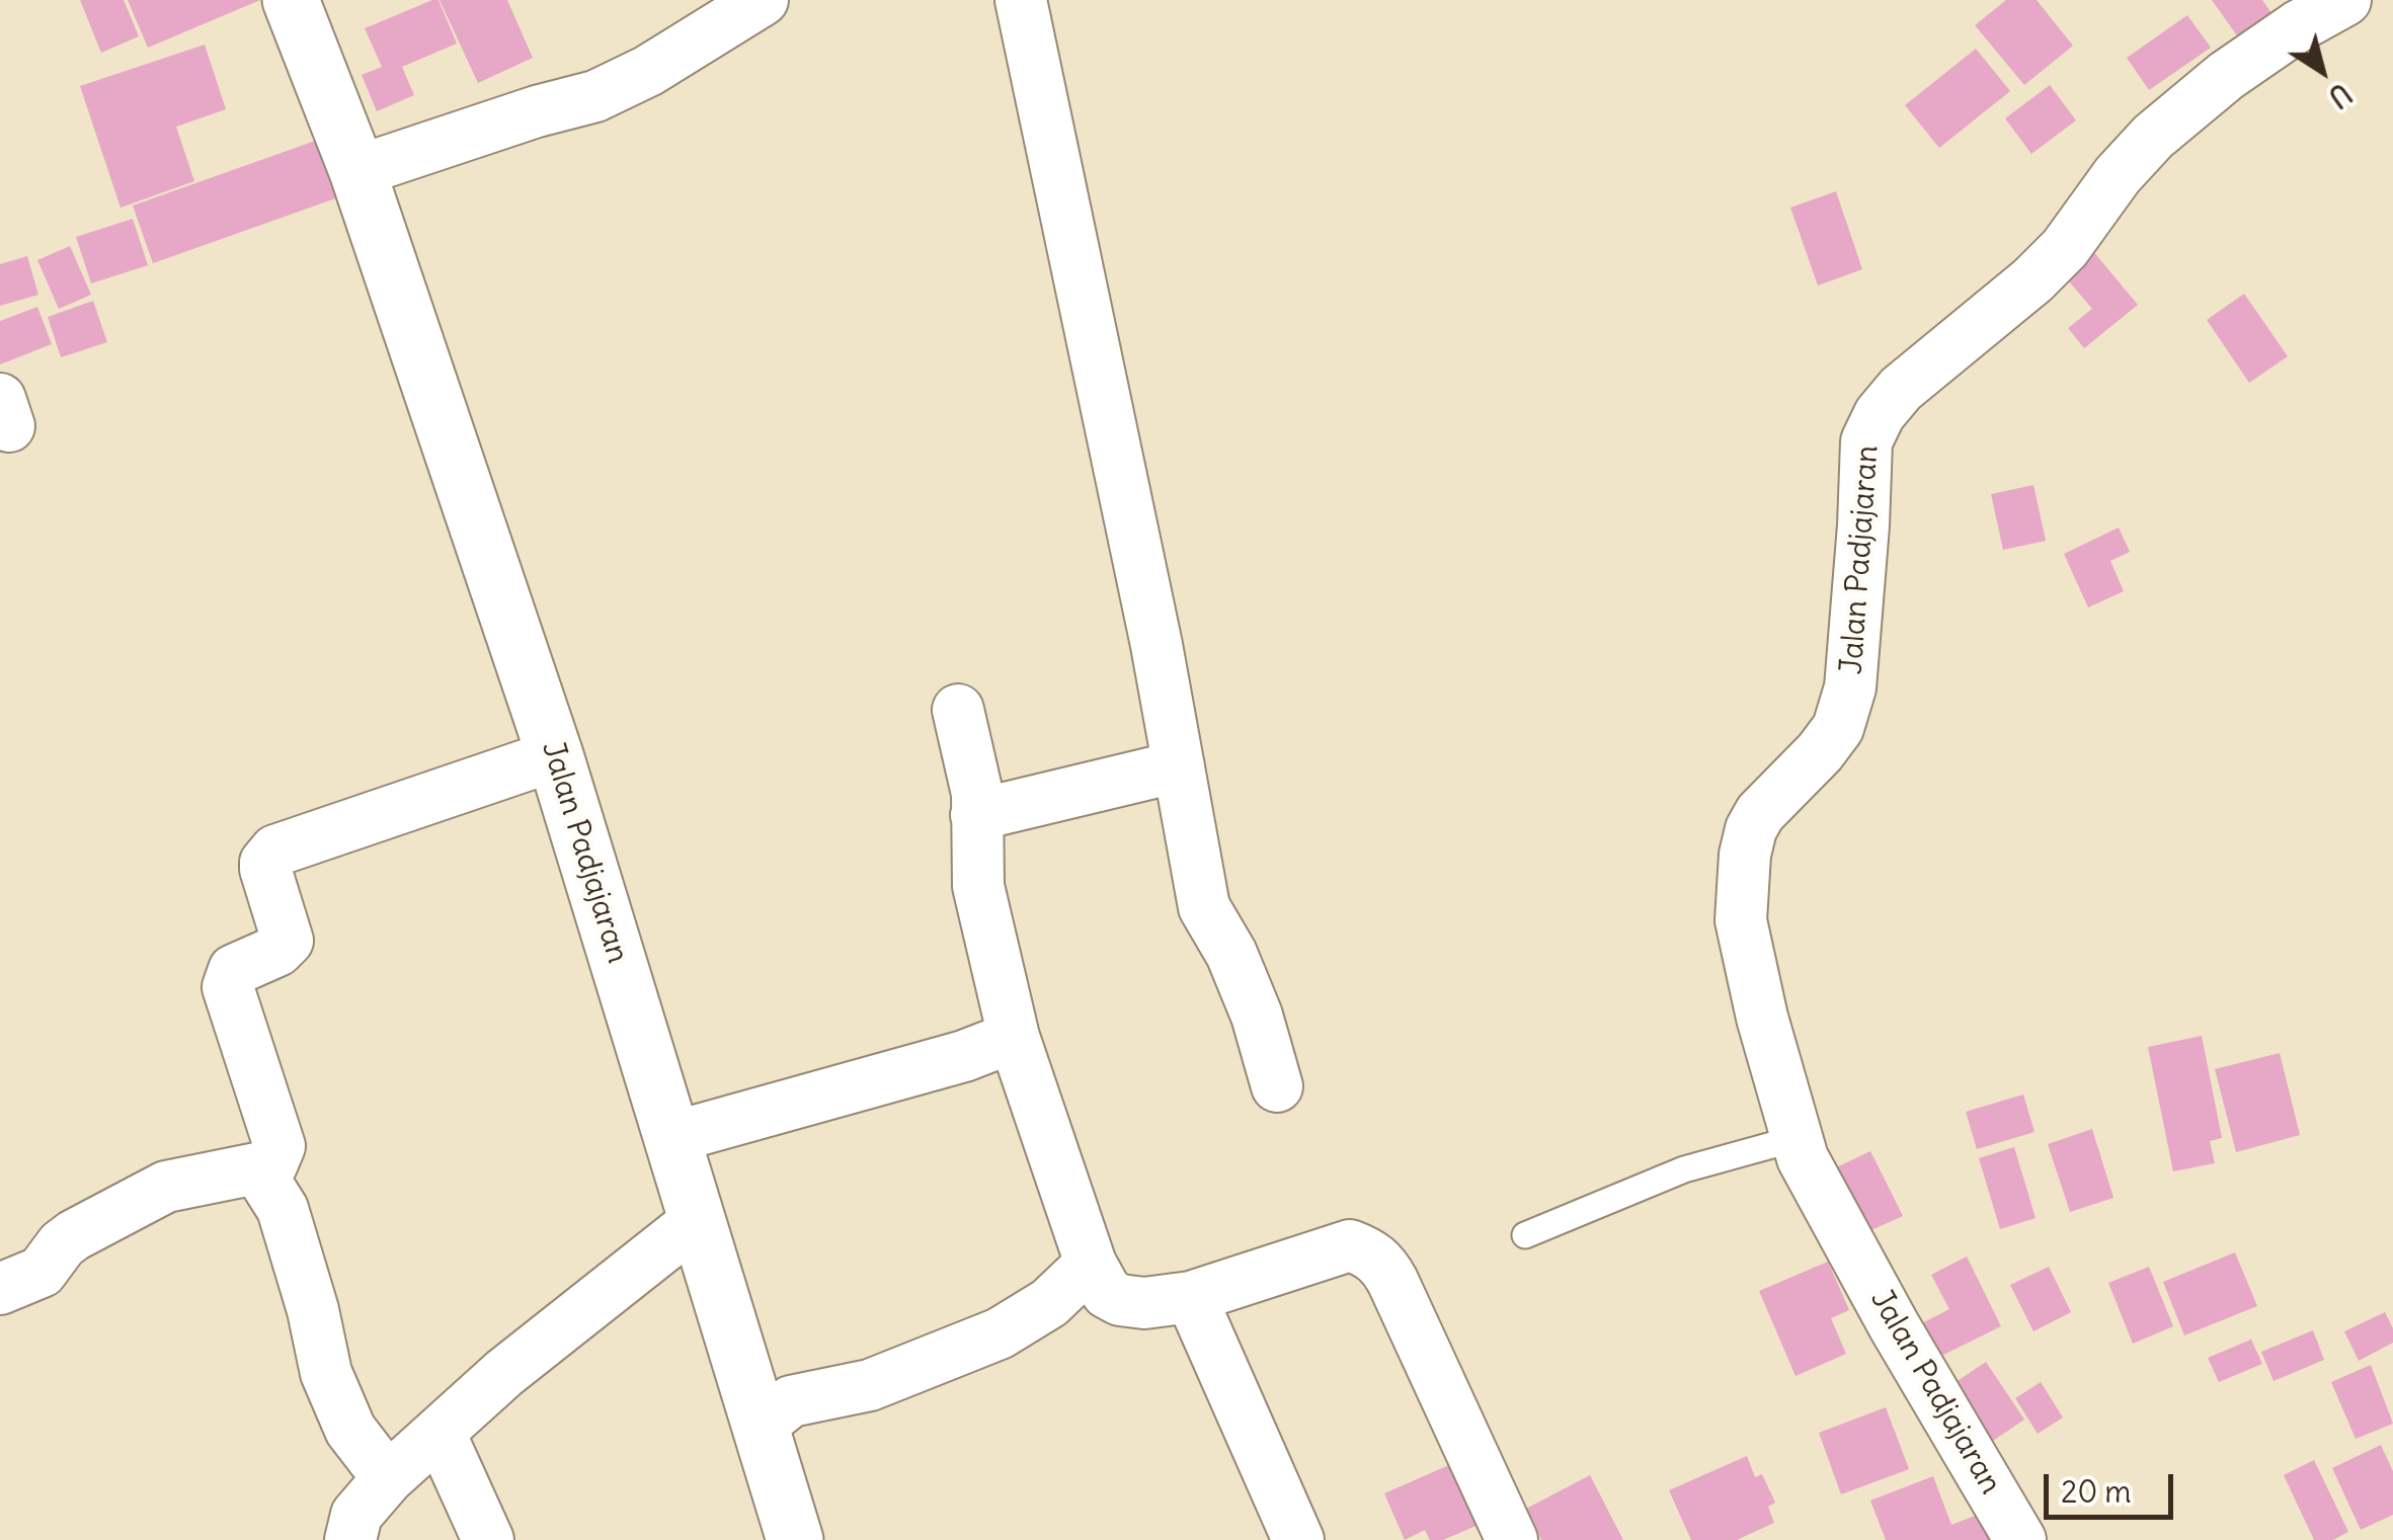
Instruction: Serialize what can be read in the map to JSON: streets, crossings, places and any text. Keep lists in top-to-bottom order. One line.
{"streets":{"street":["Jalan Padjajaran"]},"scale_bar":"20 m","north":"bottom right"}
